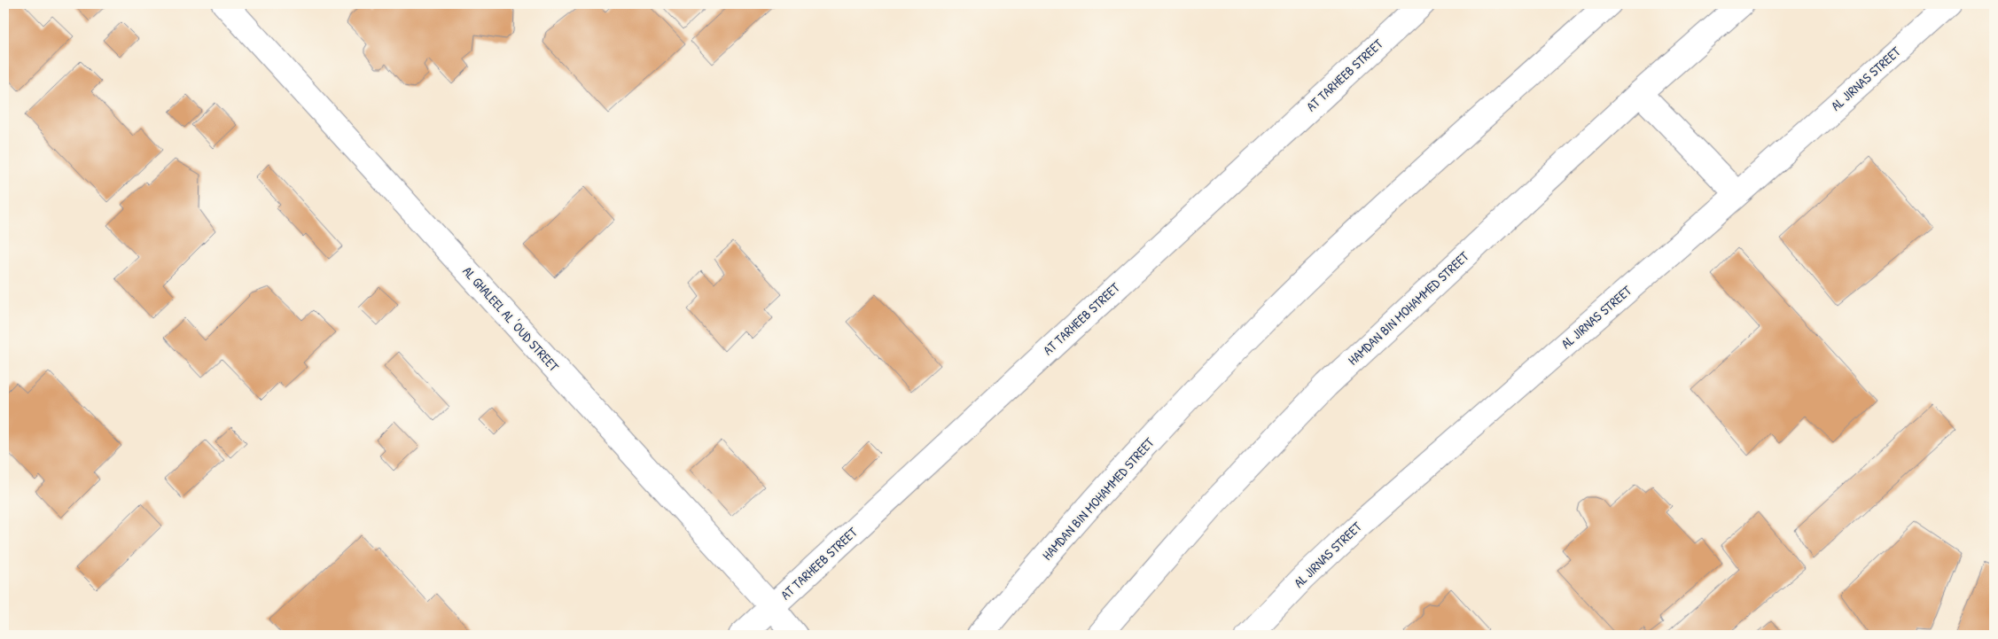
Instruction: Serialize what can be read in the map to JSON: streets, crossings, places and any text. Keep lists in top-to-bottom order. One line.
{"streets":{"street":["AT TARHEEB STREET","AL JIRNAS STREET","HAMDAN BIN MOHAMMED STREET","AL GHALEEL AL 'OUD STREET"]},"crossings":[["AT TARHEEB STREET","AL GHALEEL AL 'OUD STREET"]]}
